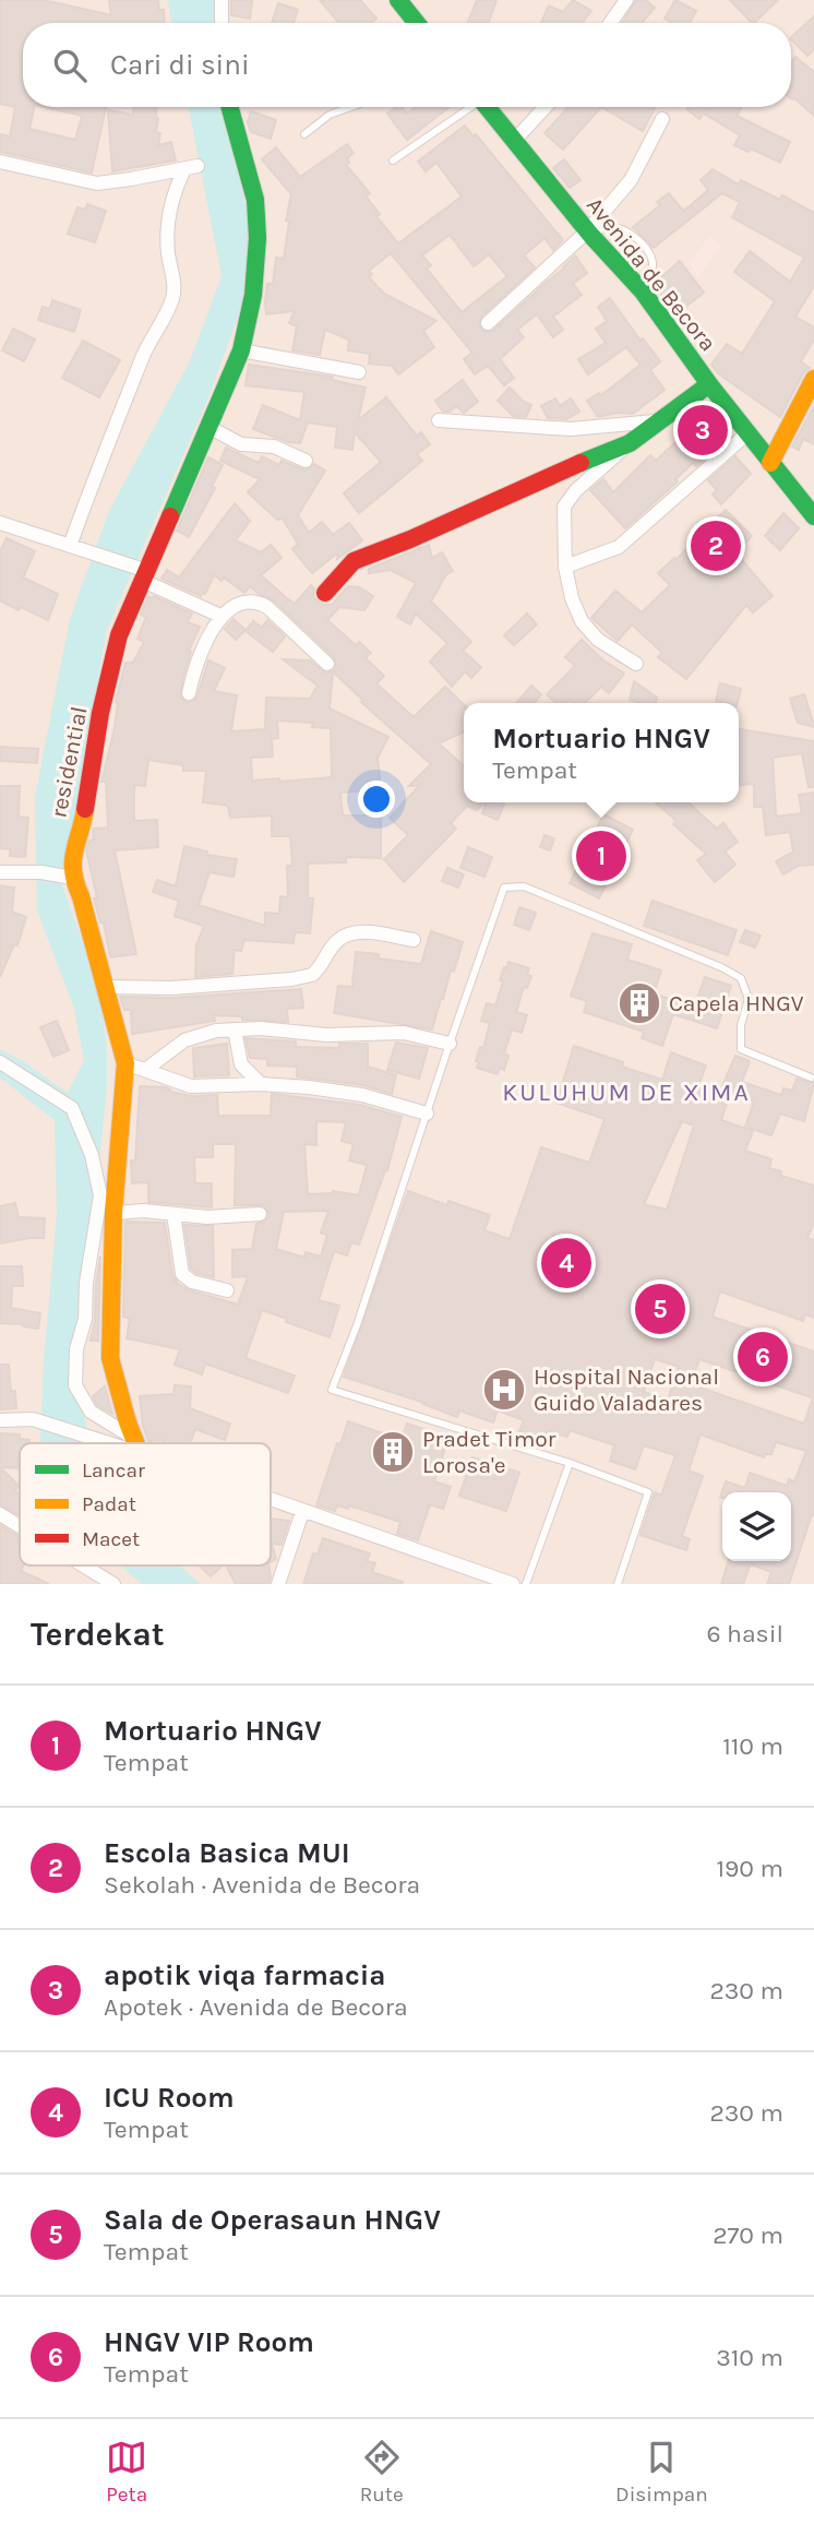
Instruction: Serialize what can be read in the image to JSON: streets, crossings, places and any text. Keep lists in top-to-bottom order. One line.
{"streets":{"street":["Avenida de Becora","residential"]},"districts":["KULUHUM DE XIMA"],"places":{"building":["Capela HNGV","Pradet Timor Lorosa'e"],"hospital":["Hospital Nacional Guido Valadares"]},"legend":["Lancar","Padat","Macet"],"page":{"search":"Cari di sini","pins":["3","2","1","4","5","6"],"popup":["Mortuario HNGV","Tempat"],"heading":["Terdekat","6 hasil"],"list":[{"mark":"1","name":"Mortuario HNGV","note":"Tempat","value":"110 m"},{"mark":"2","name":"Escola Basica MUI","note":"Sekolah · Avenida de Becora","value":"190 m"},{"mark":"3","name":"apotik viqa farmacia","note":"Apotek · Avenida de Becora","value":"230 m"},{"mark":"4","name":"ICU Room","note":"Tempat","value":"230 m"},{"mark":"5","name":"Sala de Operasaun HNGV","note":"Tempat","value":"270 m"},{"mark":"6","name":"HNGV VIP Room","note":"Tempat","value":"310 m"}],"nav":["Peta","Rute","Disimpan"]}}
